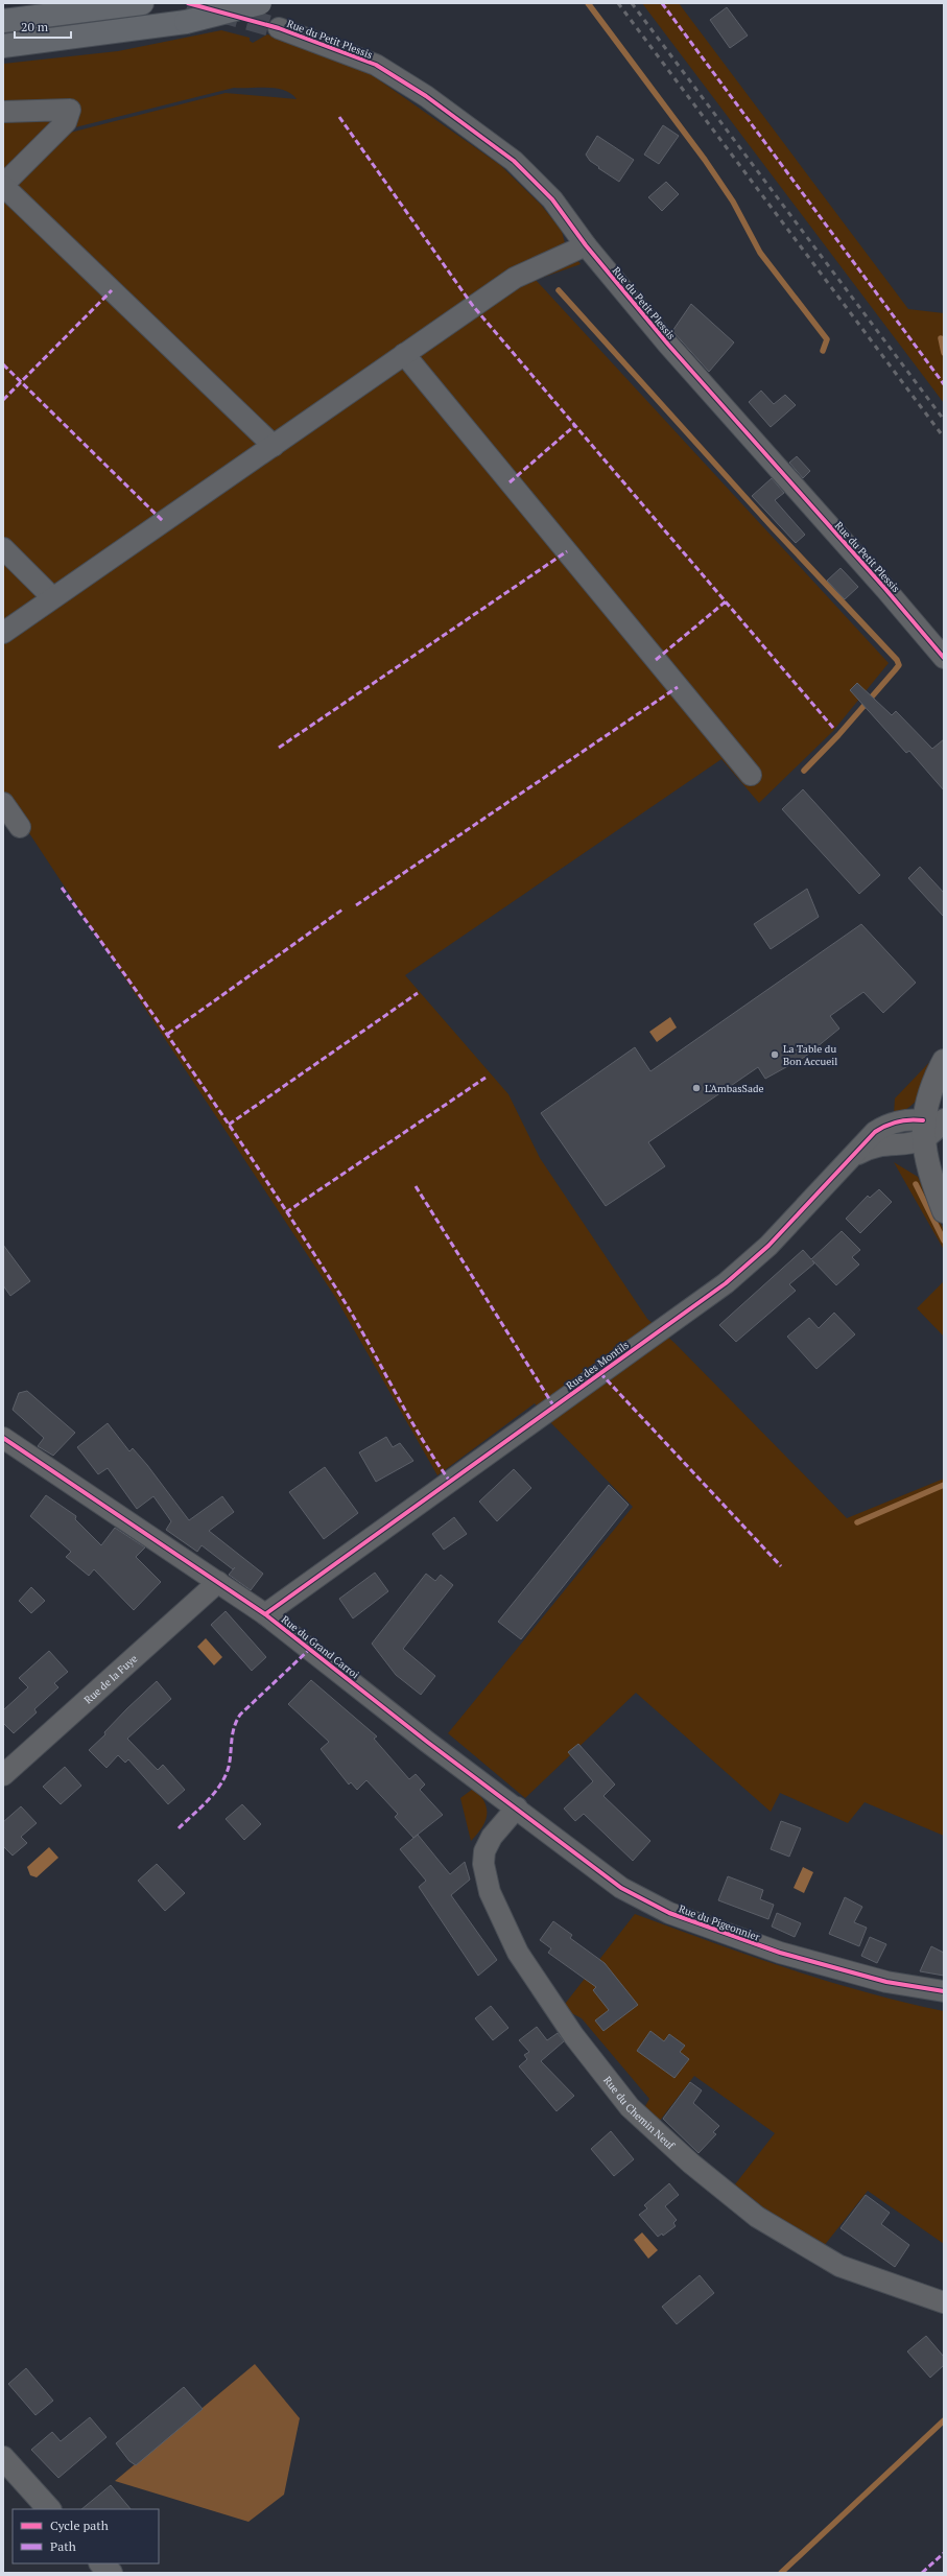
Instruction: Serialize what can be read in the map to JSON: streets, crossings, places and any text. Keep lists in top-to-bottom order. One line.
{"streets":{"street":["Rue du Petit Plessis","Rue des Montils","Rue du Grand Carroi","Rue de la Fuye","Rue du Pigeonnier","Rue du Chemin Neuf"]},"crossings":[["Rue des Montils","Rue du Grand Carroi"],["Rue du Grand Carroi","Rue de la Fuye"],["Rue du Grand Carroi","Rue du Pigeonnier"],["Rue du Grand Carroi","Rue du Chemin Neuf"],["Rue du Pigeonnier","Rue du Chemin Neuf"]],"places":["La Table du Bon Accueil","L'AmbasSade"],"legend":["Cycle path","Path"],"scale_bar":"20 m"}
